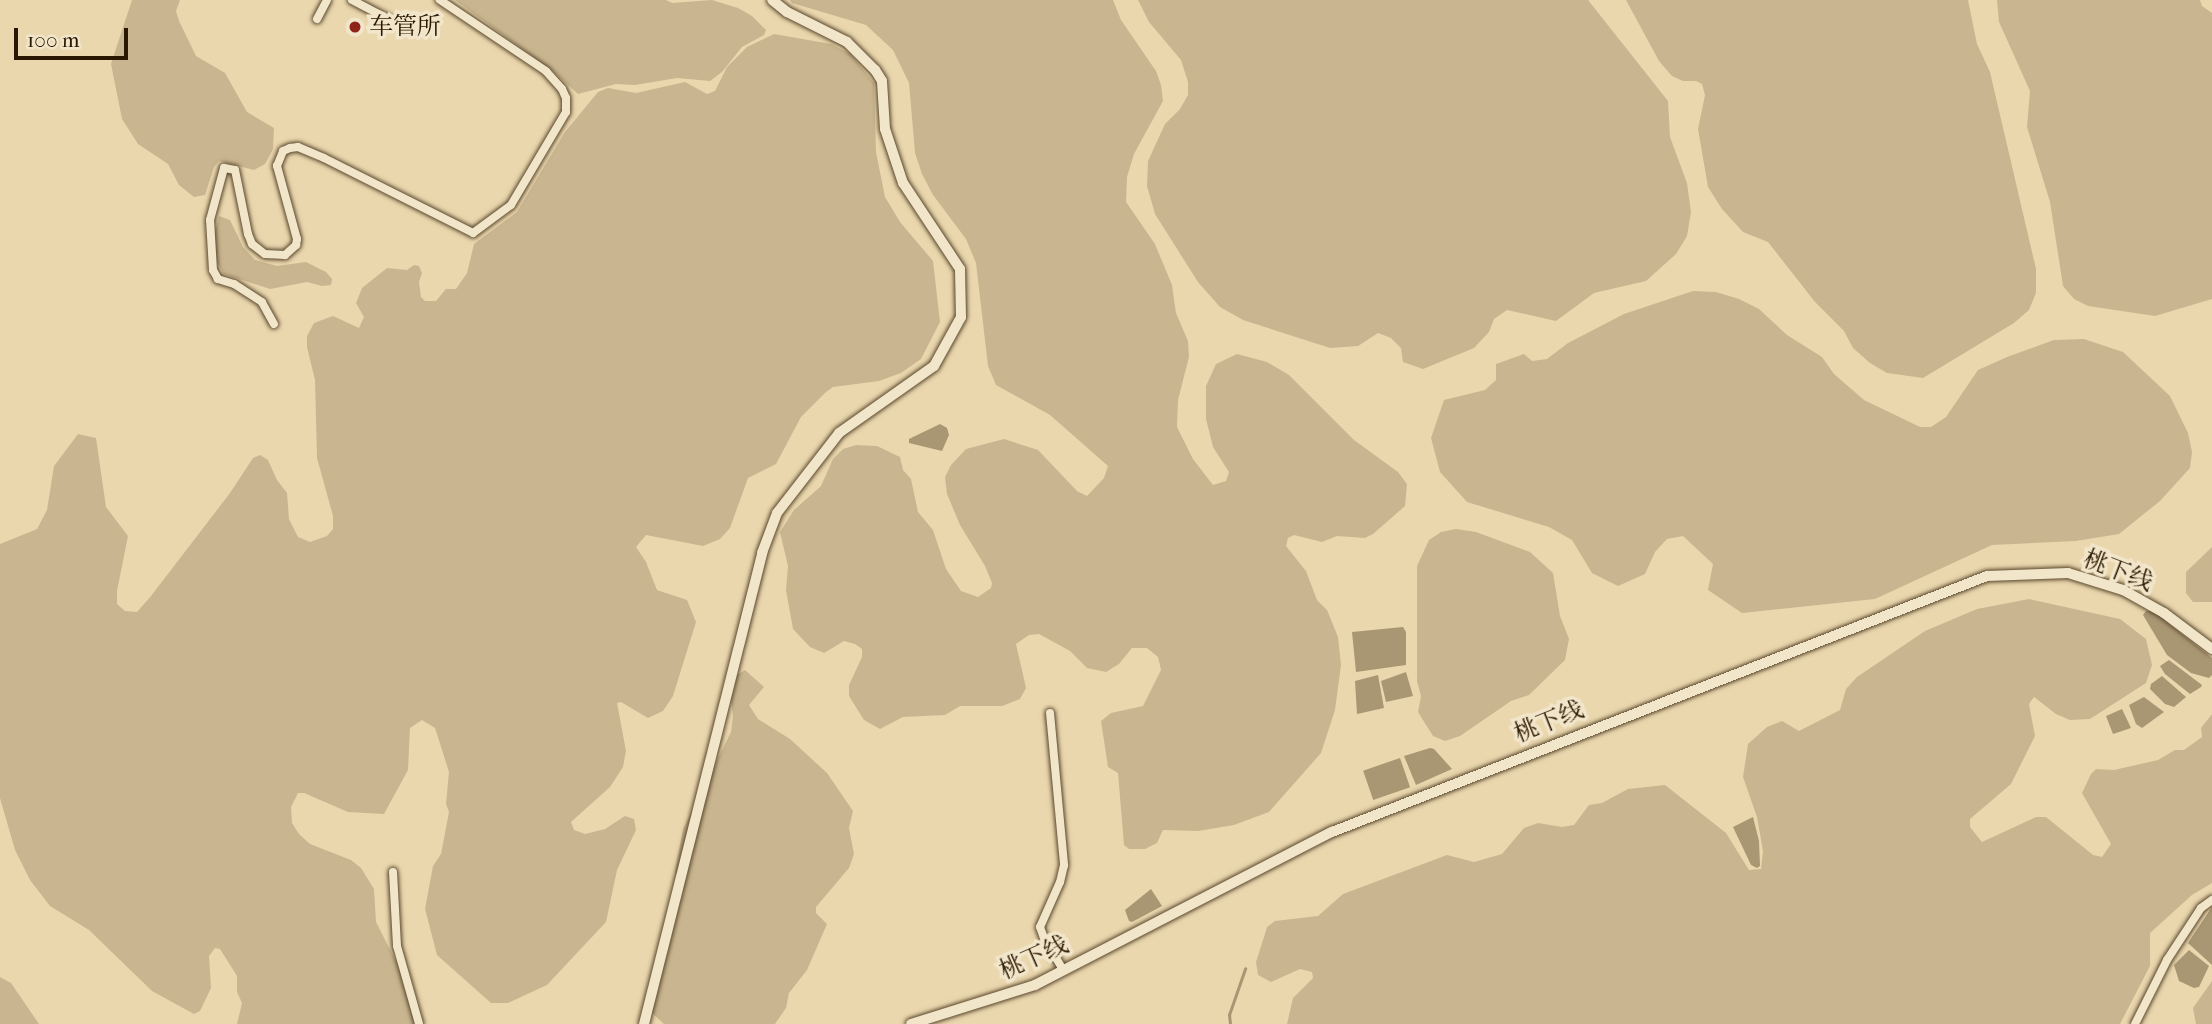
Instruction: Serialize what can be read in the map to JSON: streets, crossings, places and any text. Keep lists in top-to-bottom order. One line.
{"streets":{"main road":["桃下线"]},"places":["车管所"],"scale_bar":"100 m"}
